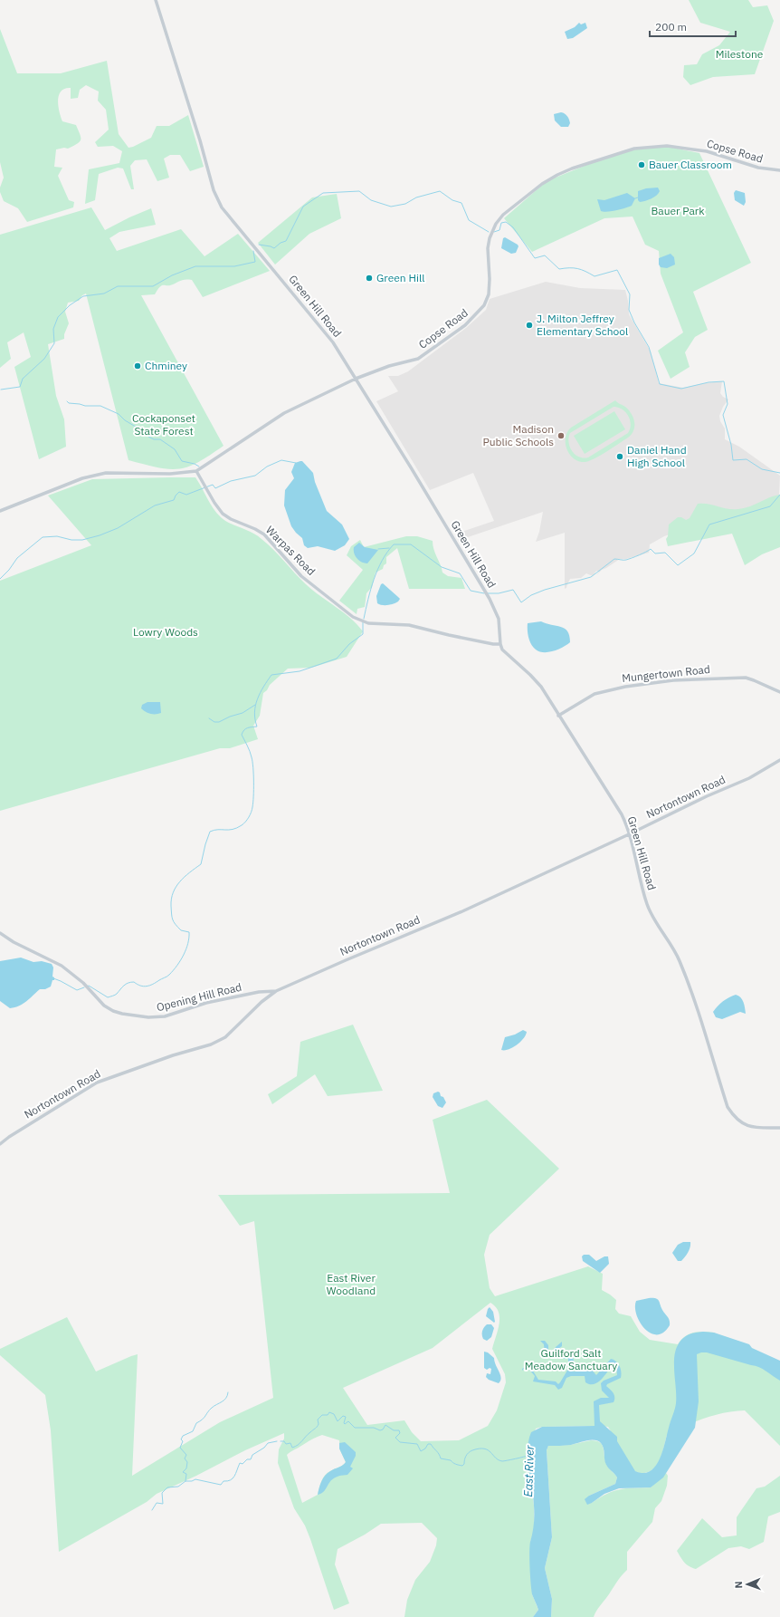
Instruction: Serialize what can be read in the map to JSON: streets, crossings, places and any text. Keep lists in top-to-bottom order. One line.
{"streets":{"street":["Copse Road","Green Hill Road","Warpas Road","Mungertown Road","Nortontown Road","Opening Hill Road"]},"crossings":[["Copse Road","Green Hill Road"],["Copse Road","Warpas Road"],["Green Hill Road","Warpas Road"],["Green Hill Road","Mungertown Road"],["Green Hill Road","Nortontown Road"],["Nortontown Road","Opening Hill Road"]],"water":["East River"],"parks":["Milestone","Bauer Park","Cockaponset State Forest","Lowry Woods","East River Woodland","Guilford Salt Meadow Sanctuary"],"places":["Bauer Classroom","Green Hill","J. Milton Jeffrey Elementary School","Chminey","Madison Public Schools","Daniel Hand High School"],"scale_bar":"200 m","north":"left"}
